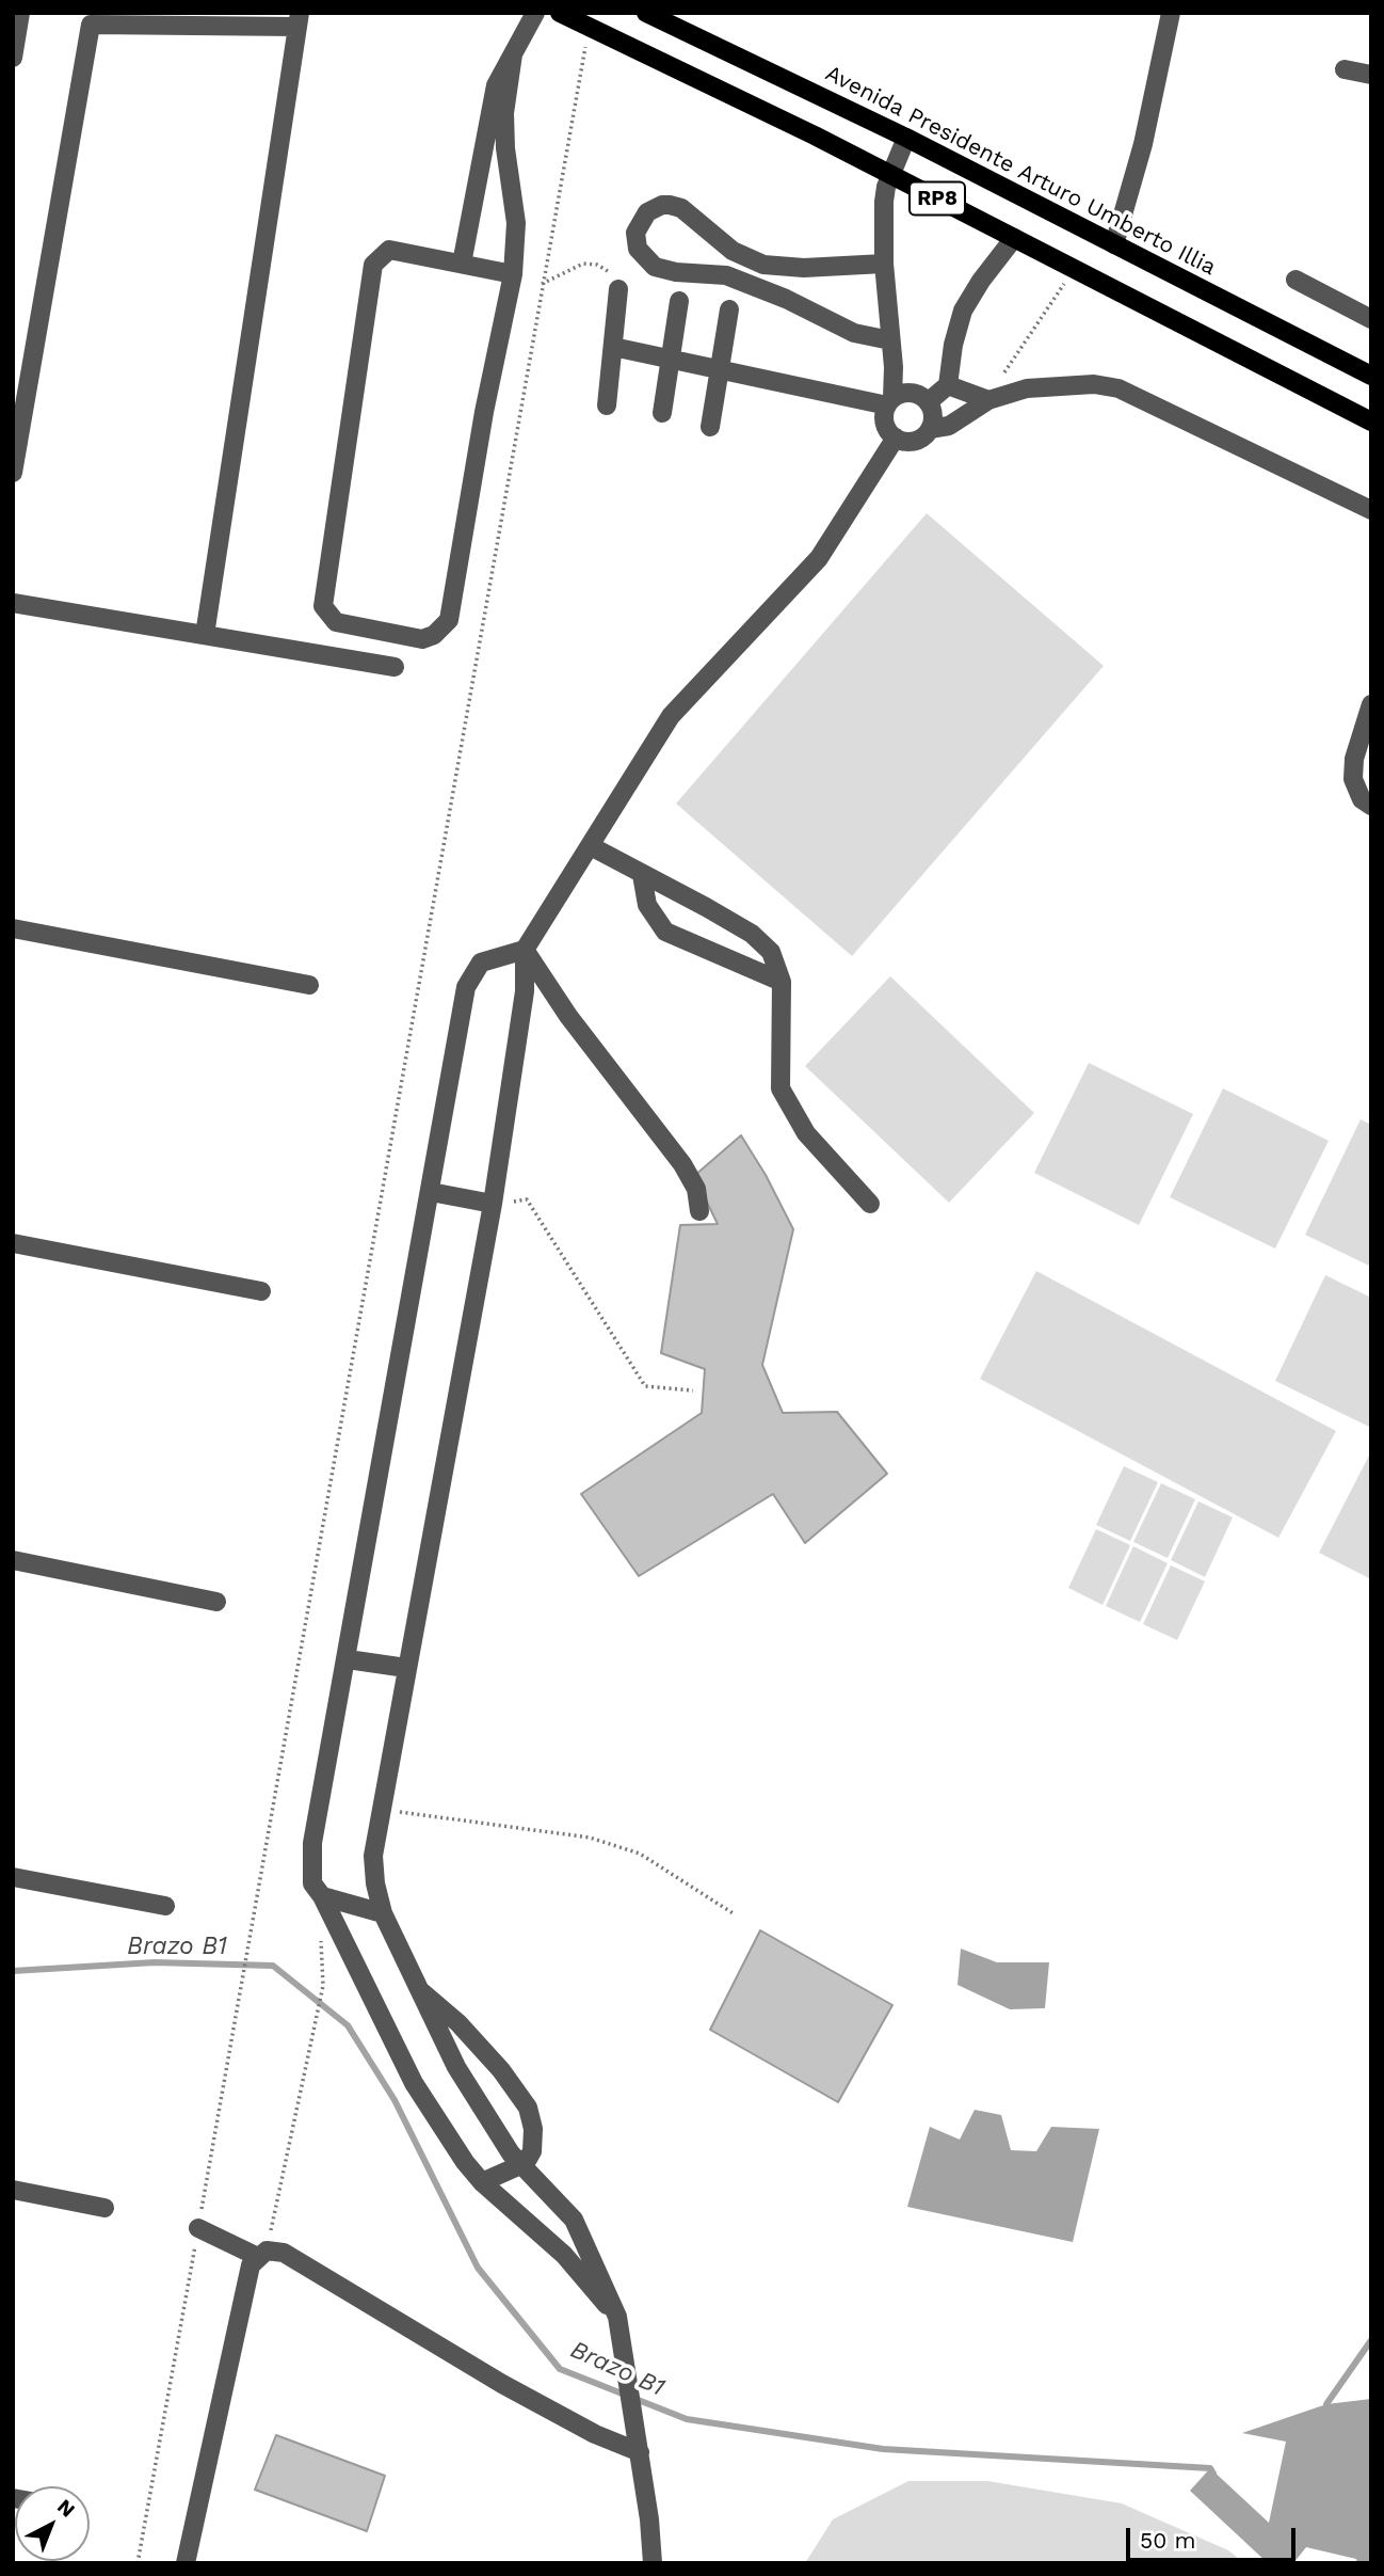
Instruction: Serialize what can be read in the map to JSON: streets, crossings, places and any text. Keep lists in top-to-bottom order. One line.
{"streets":{"main road":["Avenida Presidente Arturo Umberto Illia","RP8"]},"water":["Brazo B1"],"scale_bar":"50 m","north":"top right"}
